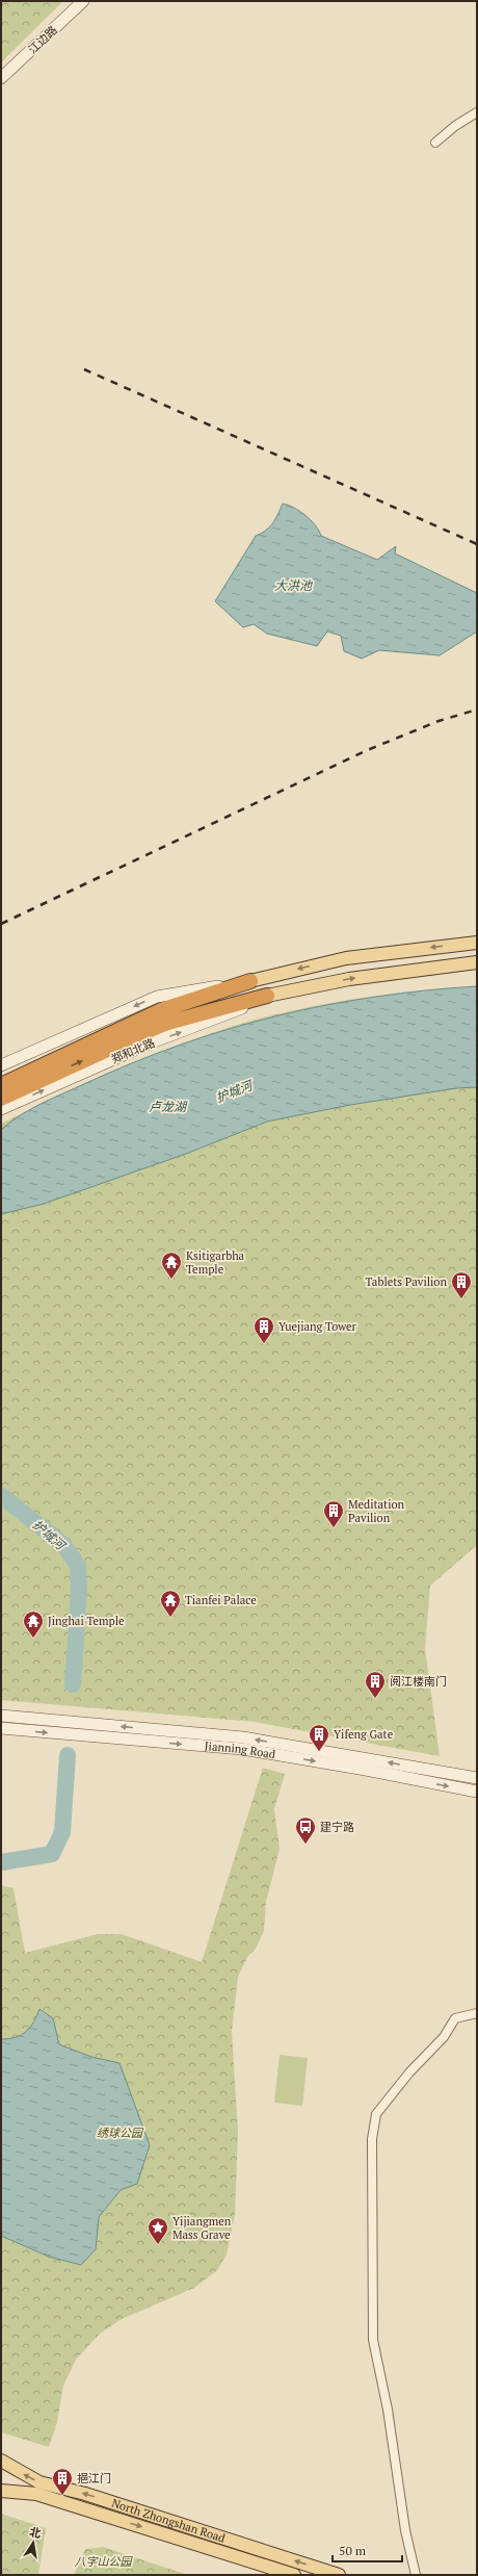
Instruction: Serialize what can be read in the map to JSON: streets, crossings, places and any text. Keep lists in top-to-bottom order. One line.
{"streets":{"highway":["郑和北路"],"main road":["江边路","Jianning Road","North Zhongshan Road"]},"water":["大洪池","护城河","卢龙湖"],"parks":["绣球公园","八字山公园"],"places":{"temple":["Ksitigarbha Temple","Tianfei Palace","Jinghai Temple"],"building":["Tablets Pavilion","Yuejiang Tower","Meditation Pavilion","阅江楼南门","Yifeng Gate","挹江门"],"bus stop":["建宁路"],"place":["Yijiangmen Mass Grave"]},"scale_bar":"50 m","north":"top"}
